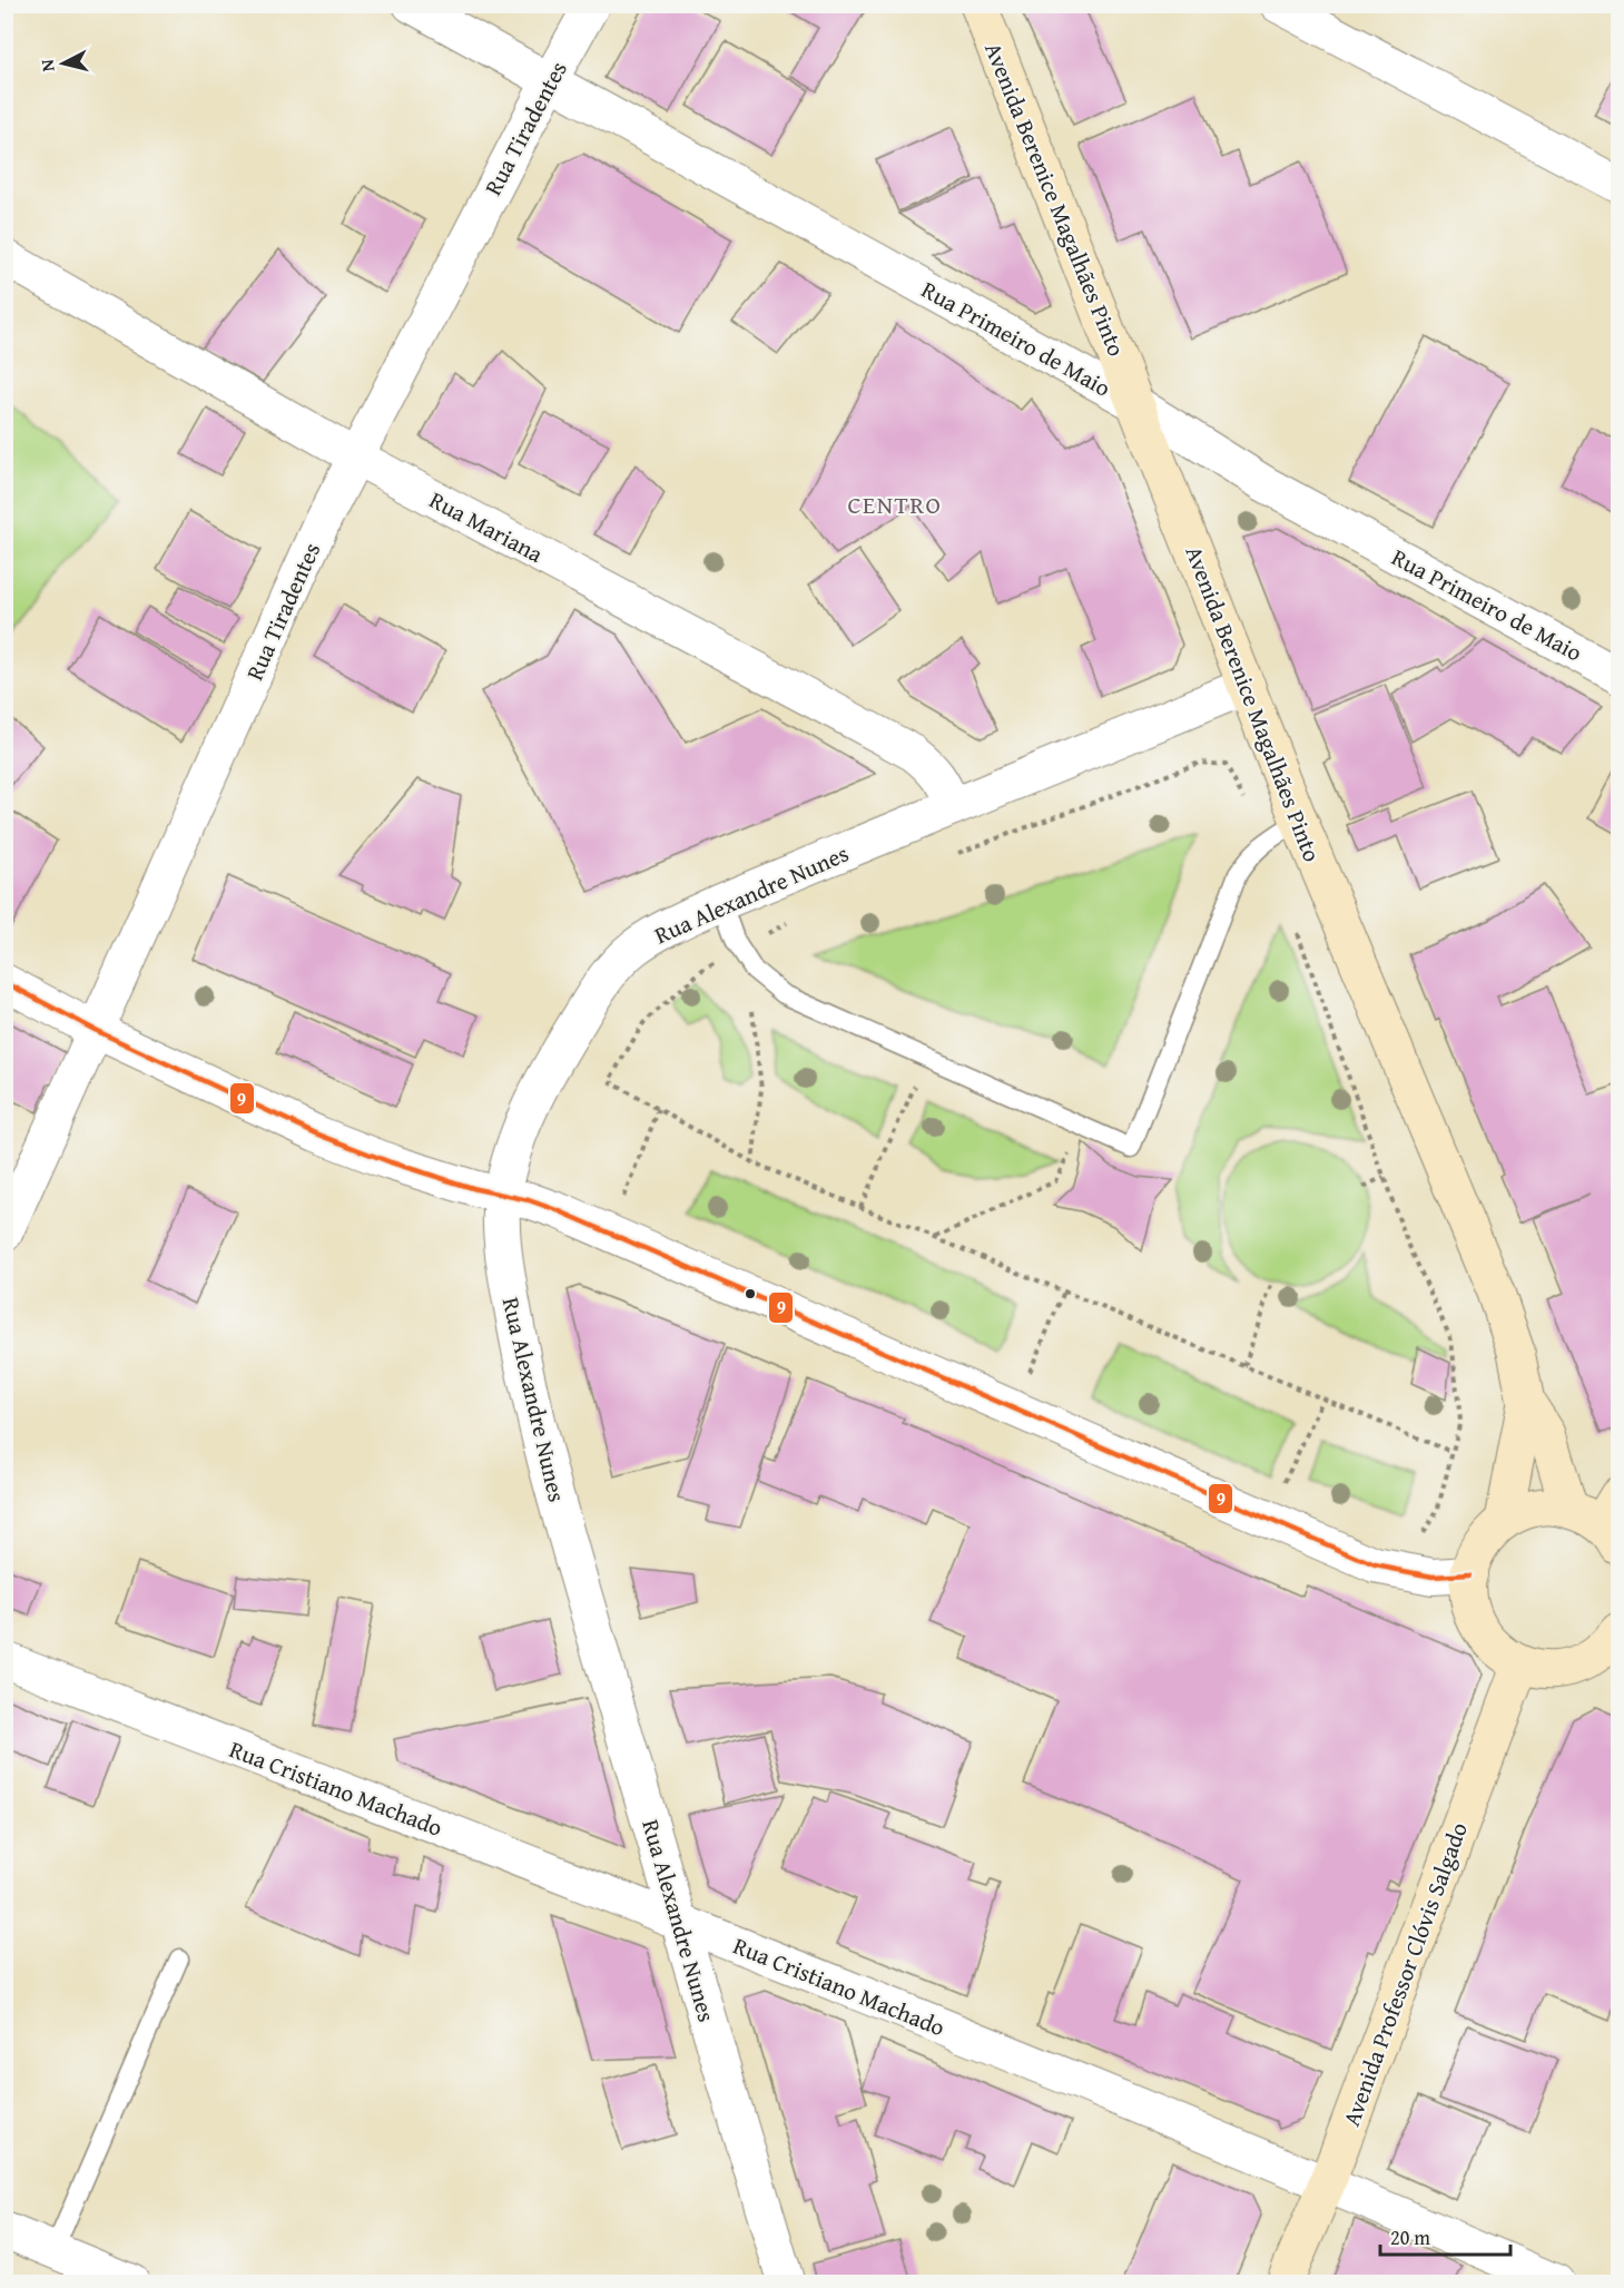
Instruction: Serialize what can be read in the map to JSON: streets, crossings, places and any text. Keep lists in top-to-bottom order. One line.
{"streets":{"main road":["Avenida Berenice Magalhães Pinto","Avenida Professor Clóvis Salgado"],"street":["Rua Tiradentes","Rua Primeiro de Maio","Rua Mariana","Rua Alexandre Nunes","Rua Cristiano Machado"]},"crossings":[["Rua Tiradentes","Rua Primeiro de Maio"],["Rua Tiradentes","Rua Mariana"],["Avenida Berenice Magalhães Pinto","Rua Primeiro de Maio"],["Avenida Berenice Magalhães Pinto","Rua Alexandre Nunes"],["Rua Mariana","Rua Alexandre Nunes"],["Rua Alexandre Nunes","Rua Cristiano Machado"],["Rua Cristiano Machado","Avenida Professor Clóvis Salgado"]],"districts":["CENTRO"],"lines":["transit line 9"],"scale_bar":"20 m","north":"left"}
